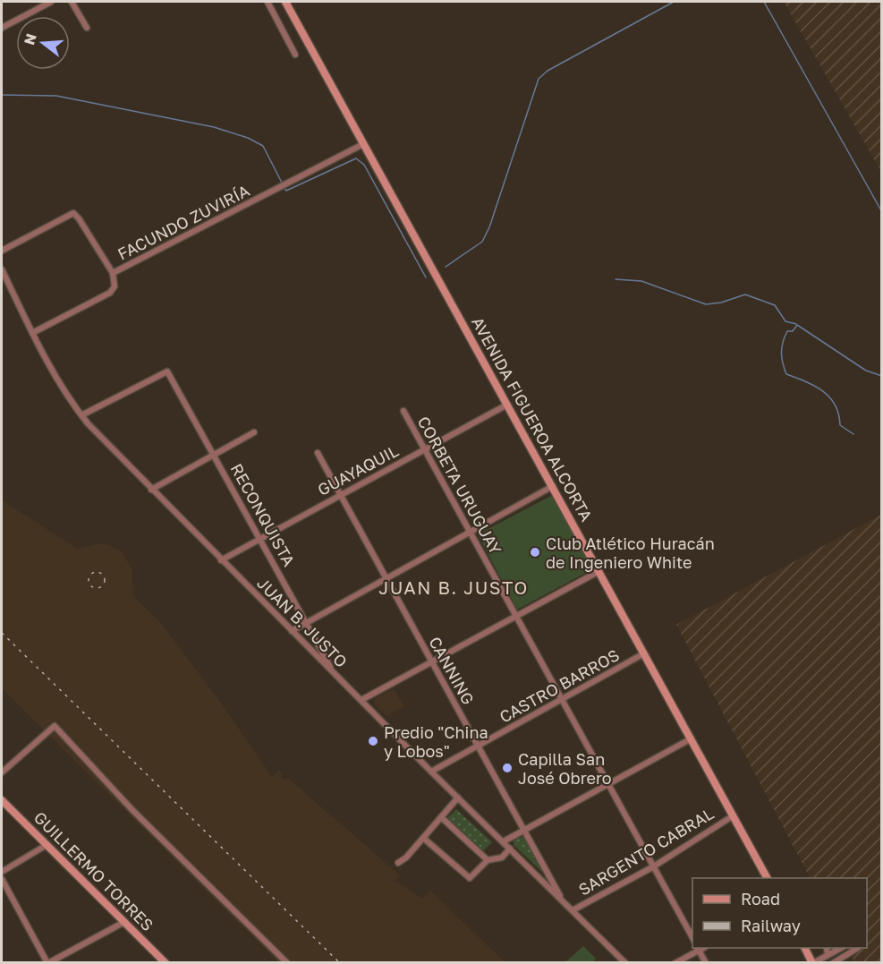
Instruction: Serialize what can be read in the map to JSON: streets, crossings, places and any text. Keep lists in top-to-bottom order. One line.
{"streets":{"main road":["AVENIDA FIGUEROA ALCORTA","GUILLERMO TORRES"],"street":["FACUNDO ZUVIRÍA","GUAYAQUIL","CORBETA URUGUAY","RECONQUISTA","JUAN B. JUSTO","CANNING","CASTRO BARROS","SARGENTO CABRAL"]},"crossings":[["FACUNDO ZUVIRÍA","AVENIDA FIGUEROA ALCORTA"],["FACUNDO ZUVIRÍA","JUAN B. JUSTO"],["AVENIDA FIGUEROA ALCORTA","GUAYAQUIL"],["AVENIDA FIGUEROA ALCORTA","CASTRO BARROS"],["AVENIDA FIGUEROA ALCORTA","SARGENTO CABRAL"],["GUAYAQUIL","CORBETA URUGUAY"],["GUAYAQUIL","RECONQUISTA"],["GUAYAQUIL","JUAN B. JUSTO"],["GUAYAQUIL","CANNING"],["CORBETA URUGUAY","CASTRO BARROS"],["CORBETA URUGUAY","SARGENTO CABRAL"],["RECONQUISTA","JUAN B. JUSTO"],["JUAN B. JUSTO","CANNING"],["JUAN B. JUSTO","CASTRO BARROS"],["JUAN B. JUSTO","SARGENTO CABRAL"],["CANNING","CASTRO BARROS"]],"districts":["JUAN B. JUSTO"],"places":["Club Atlético Huracán de Ingeniero White","Predio \"China y Lobos\"","Capilla San José Obrero"],"legend":["Road","Railway"],"north":"left"}
